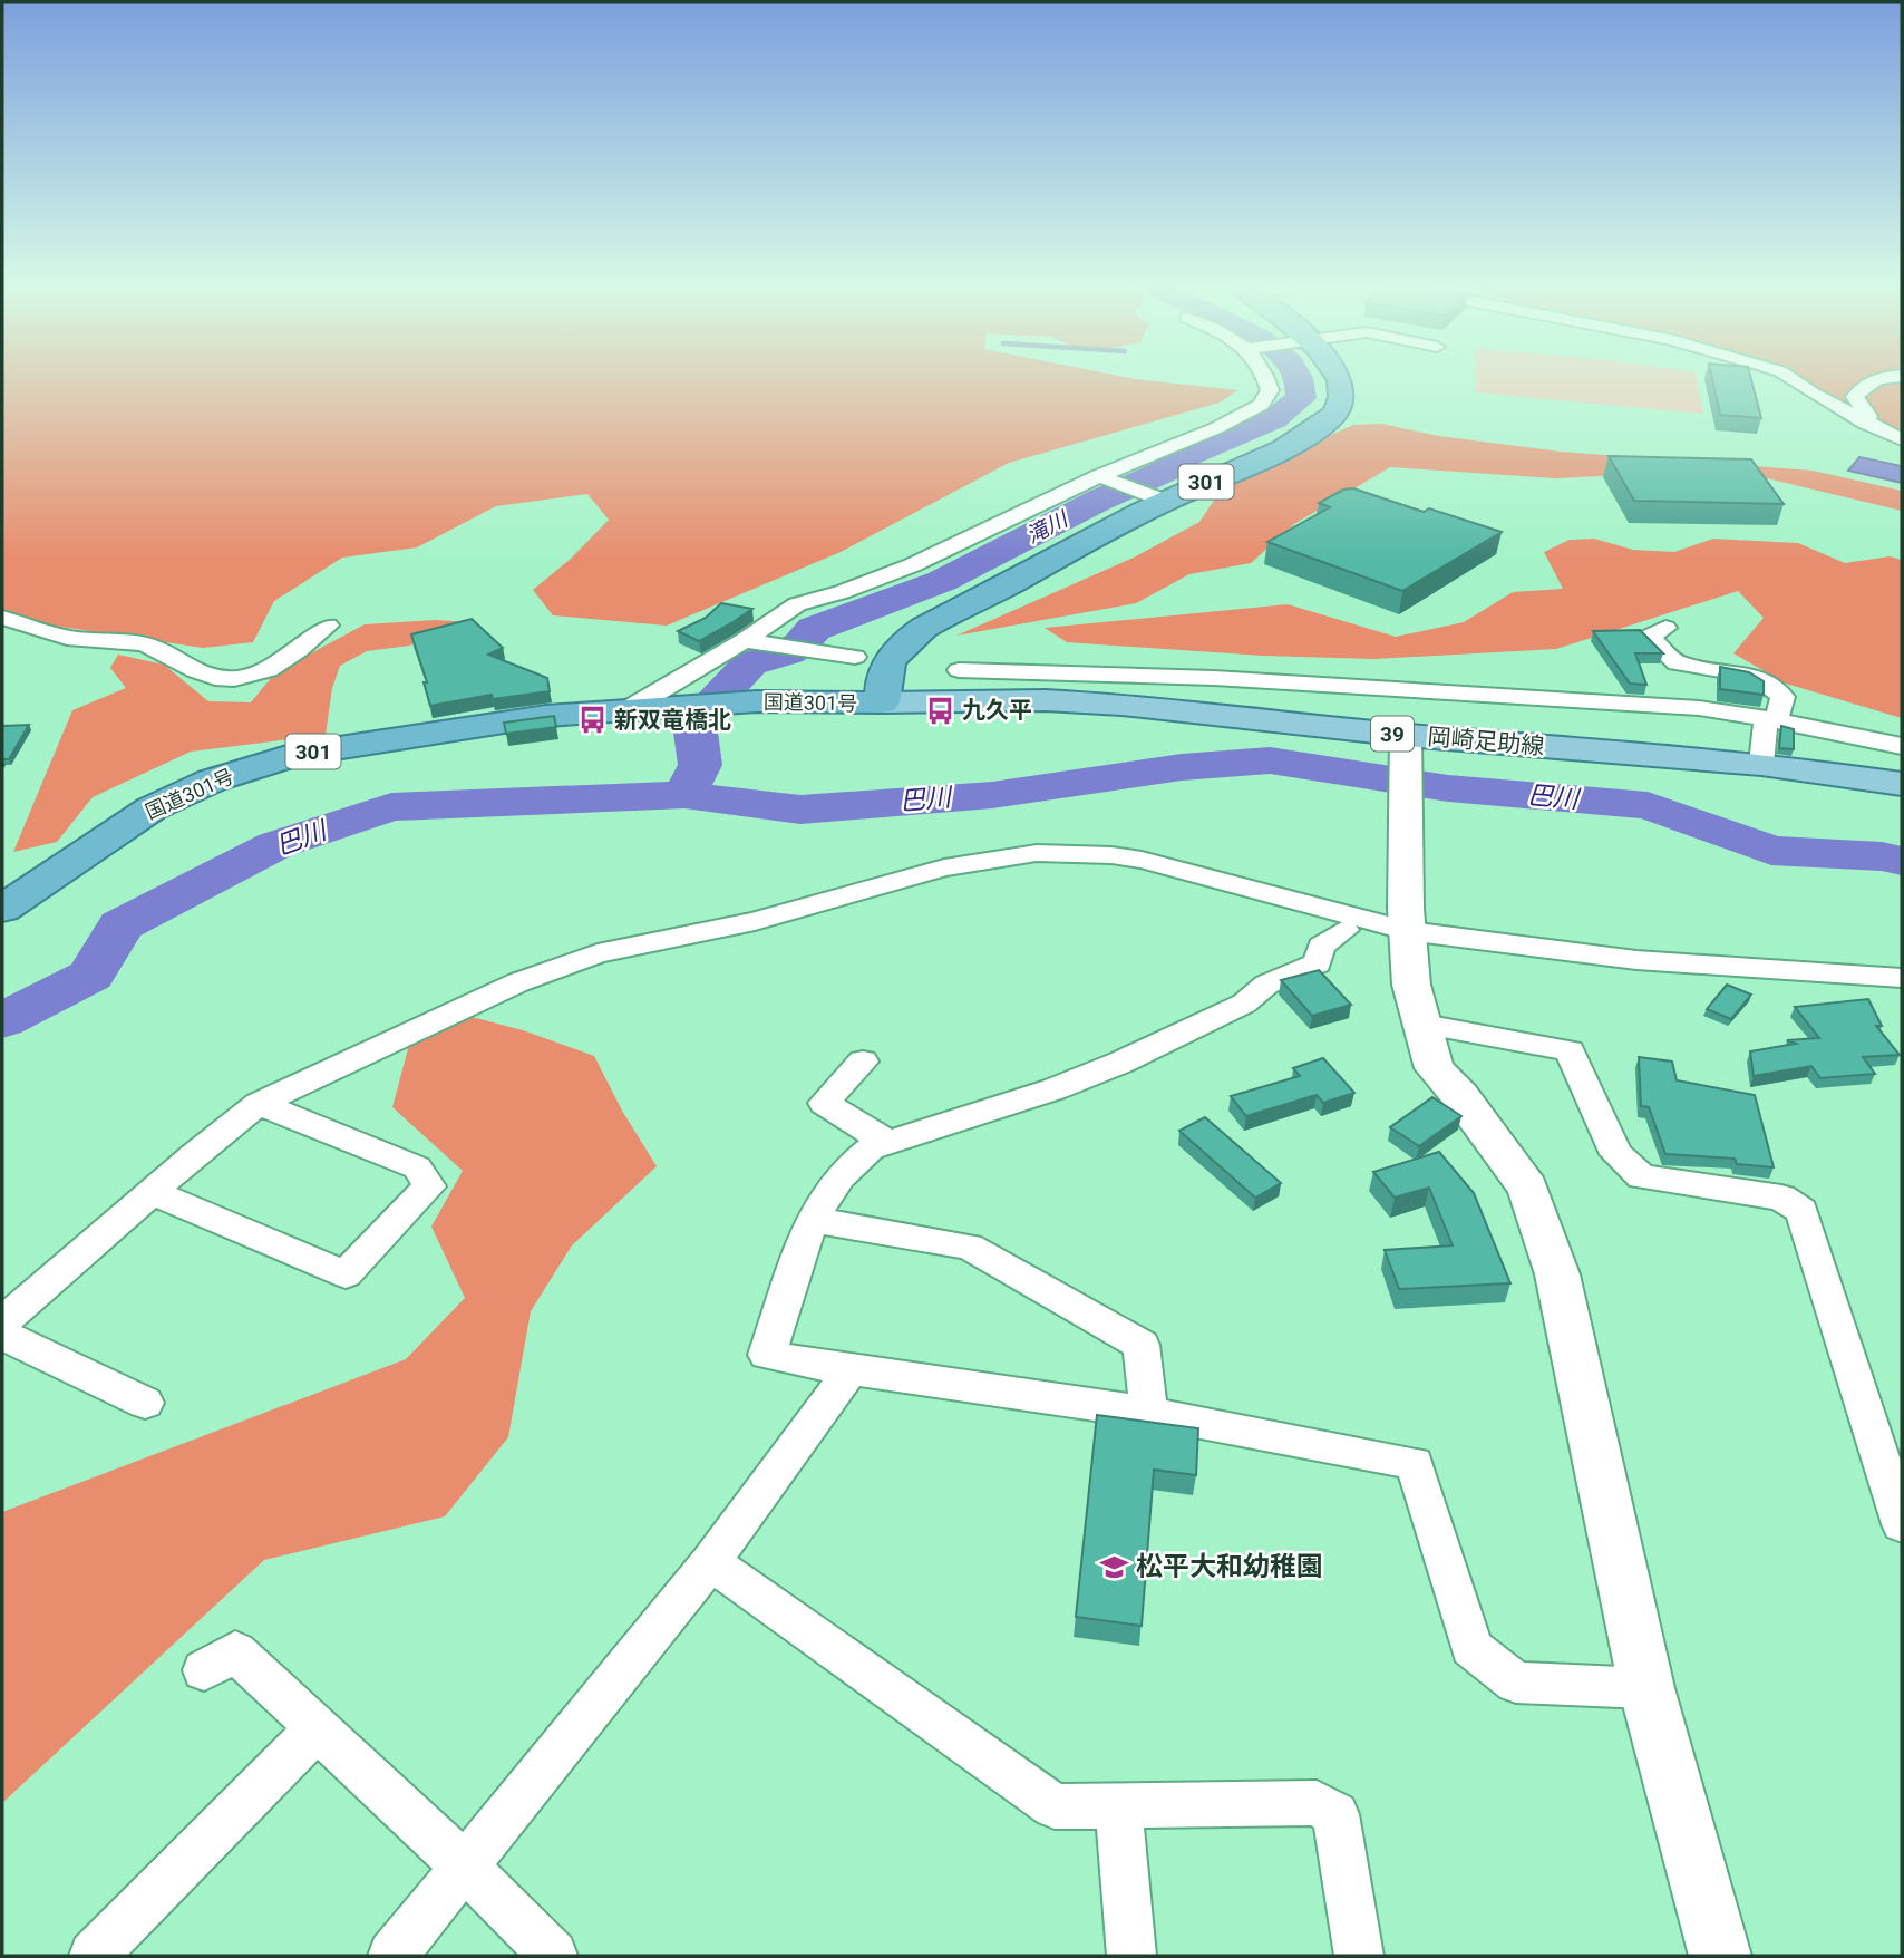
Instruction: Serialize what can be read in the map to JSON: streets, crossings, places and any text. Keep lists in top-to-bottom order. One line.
{"streets":{"highway":["301","国道301号"],"main road":["39","岡崎足助線"]},"crossings":[["国道301号","岡崎足助線"]],"water":["滝川","巴川"],"places":{"bus stop":["九久平","新双竜橋北"],"school or university":["松平大和幼稚園"]}}
